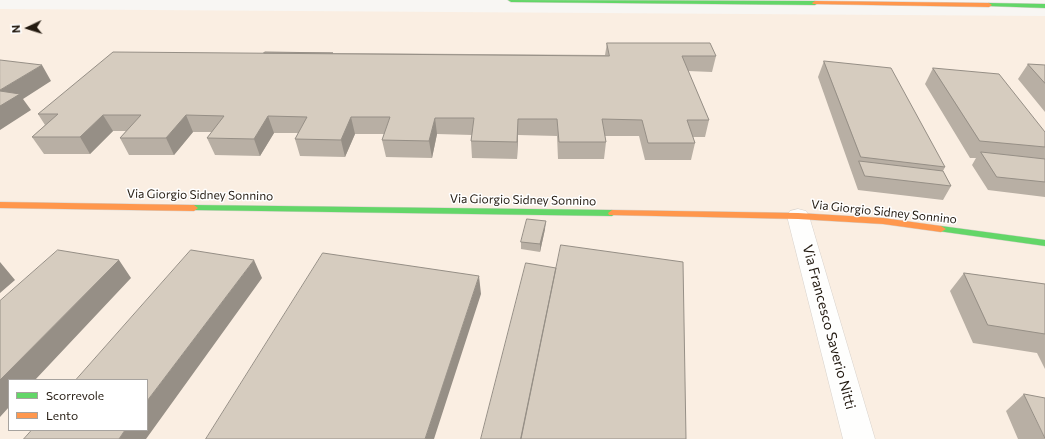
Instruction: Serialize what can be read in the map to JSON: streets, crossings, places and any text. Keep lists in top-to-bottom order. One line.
{"streets":{"main road":["Via Giorgio Sidney Sonnino"],"street":["Via Francesco Saverio Nitti"]},"crossings":[["Via Giorgio Sidney Sonnino","Via Francesco Saverio Nitti"]],"legend":["Scorrevole","Lento"],"north":"left"}
